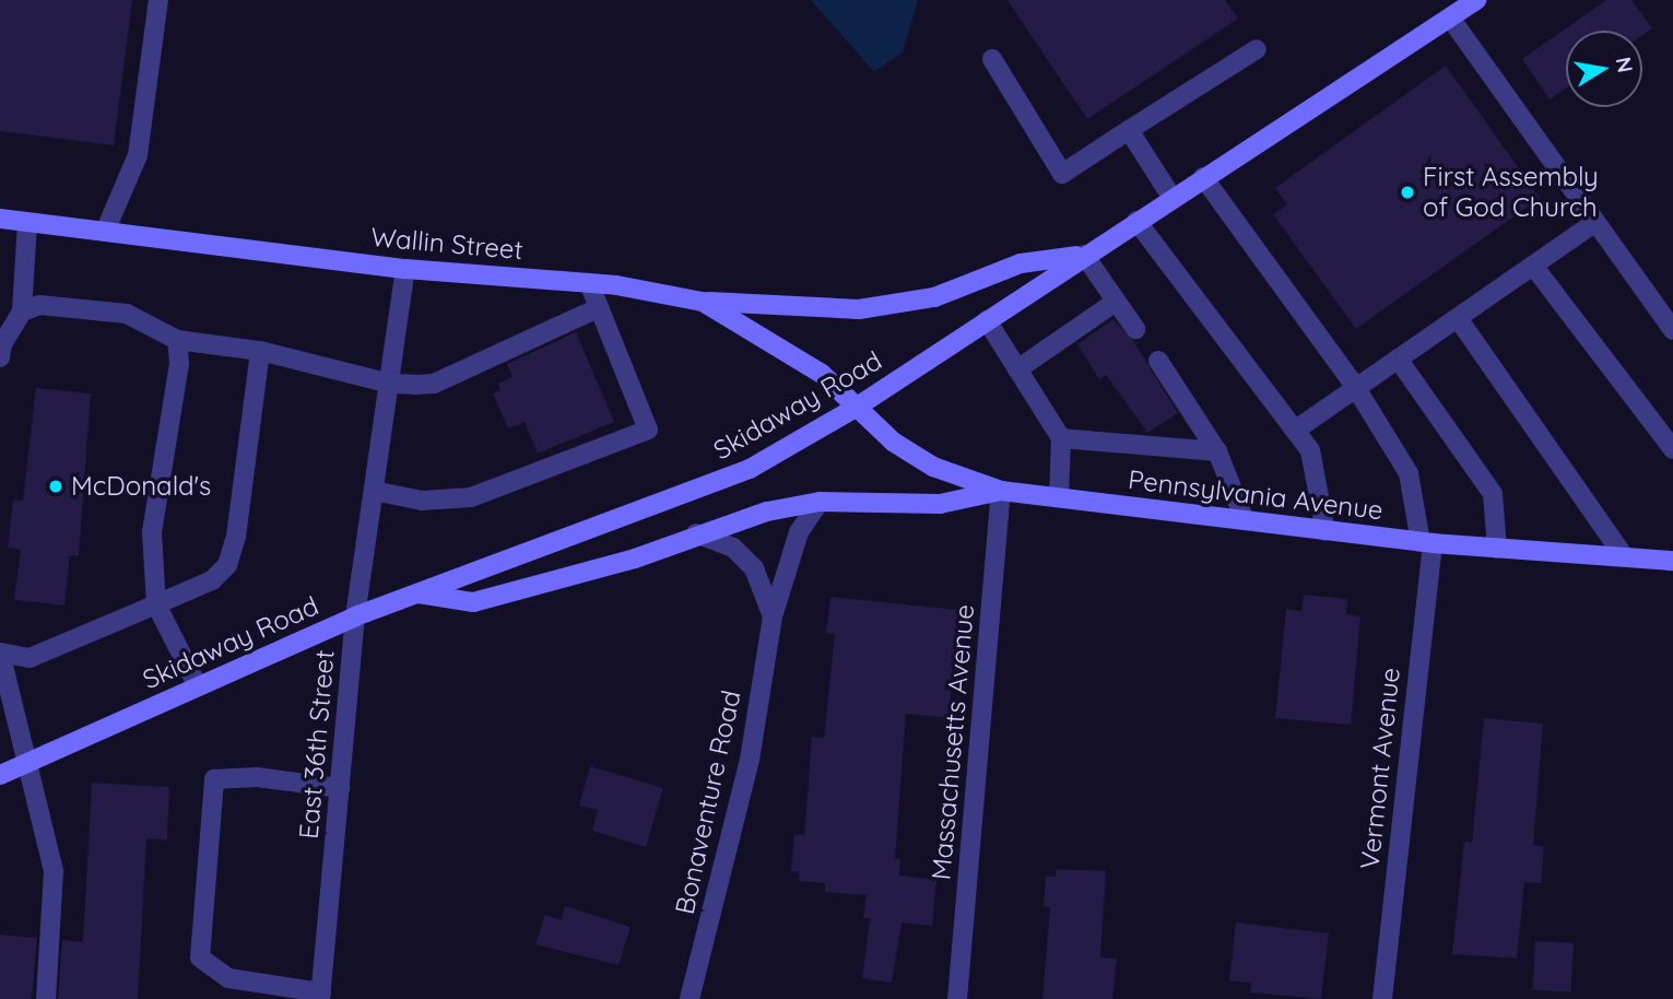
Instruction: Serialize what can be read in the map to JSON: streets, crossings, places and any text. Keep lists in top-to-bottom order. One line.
{"streets":{"main road":["Wallin Street","Skidaway Road","Pennsylvania Avenue"],"street":["Massachusetts Avenue","East 36th Street","Vermont Avenue","Bonaventure Road"]},"crossings":[["Wallin Street","Skidaway Road"],["Wallin Street","Pennsylvania Avenue"],["Wallin Street","East 36th Street"],["Skidaway Road","Pennsylvania Avenue"],["Skidaway Road","East 36th Street"],["Skidaway Road","Vermont Avenue"],["Pennsylvania Avenue","Massachusetts Avenue"],["Pennsylvania Avenue","Vermont Avenue"]],"places":["First Assembly of God Church","McDonald's"],"north":"right"}
